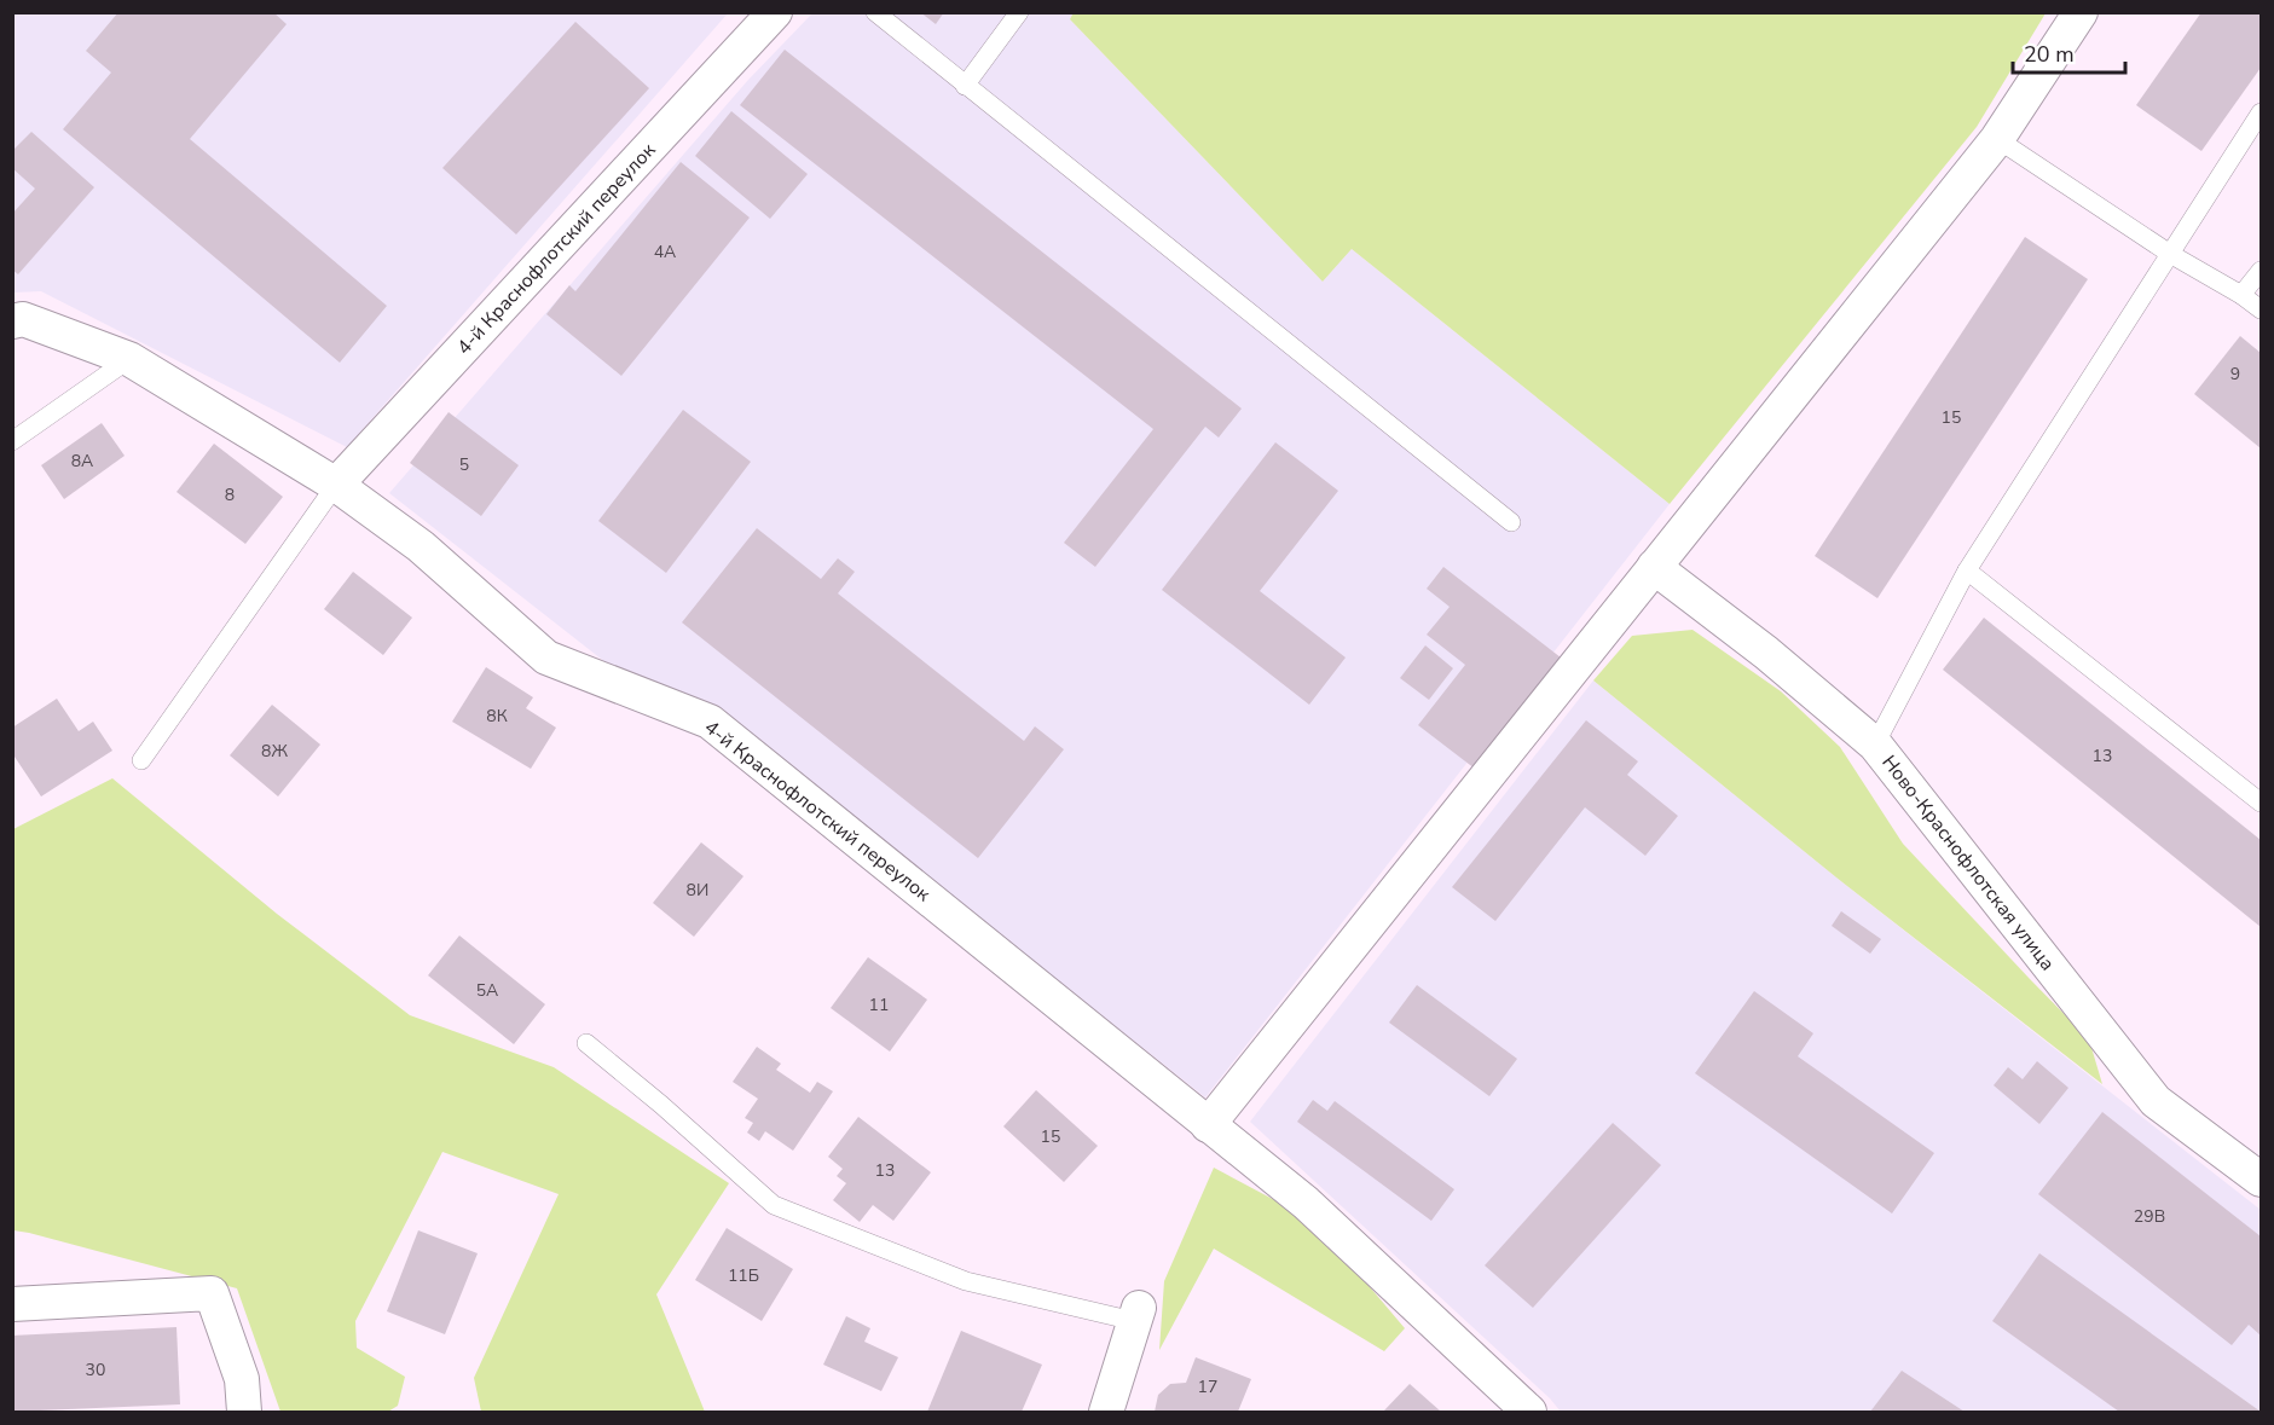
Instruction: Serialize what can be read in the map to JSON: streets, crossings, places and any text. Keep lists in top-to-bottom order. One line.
{"streets":{"street":["4-й Краснофлотский переулок","Ново-Краснофлотская улица"]},"house_numbers":["4А","9","15","8А","5","8","8К","8Ж","13","8И","5А","11","15","13","29В","11Б","30","17"],"scale_bar":"20 m"}
